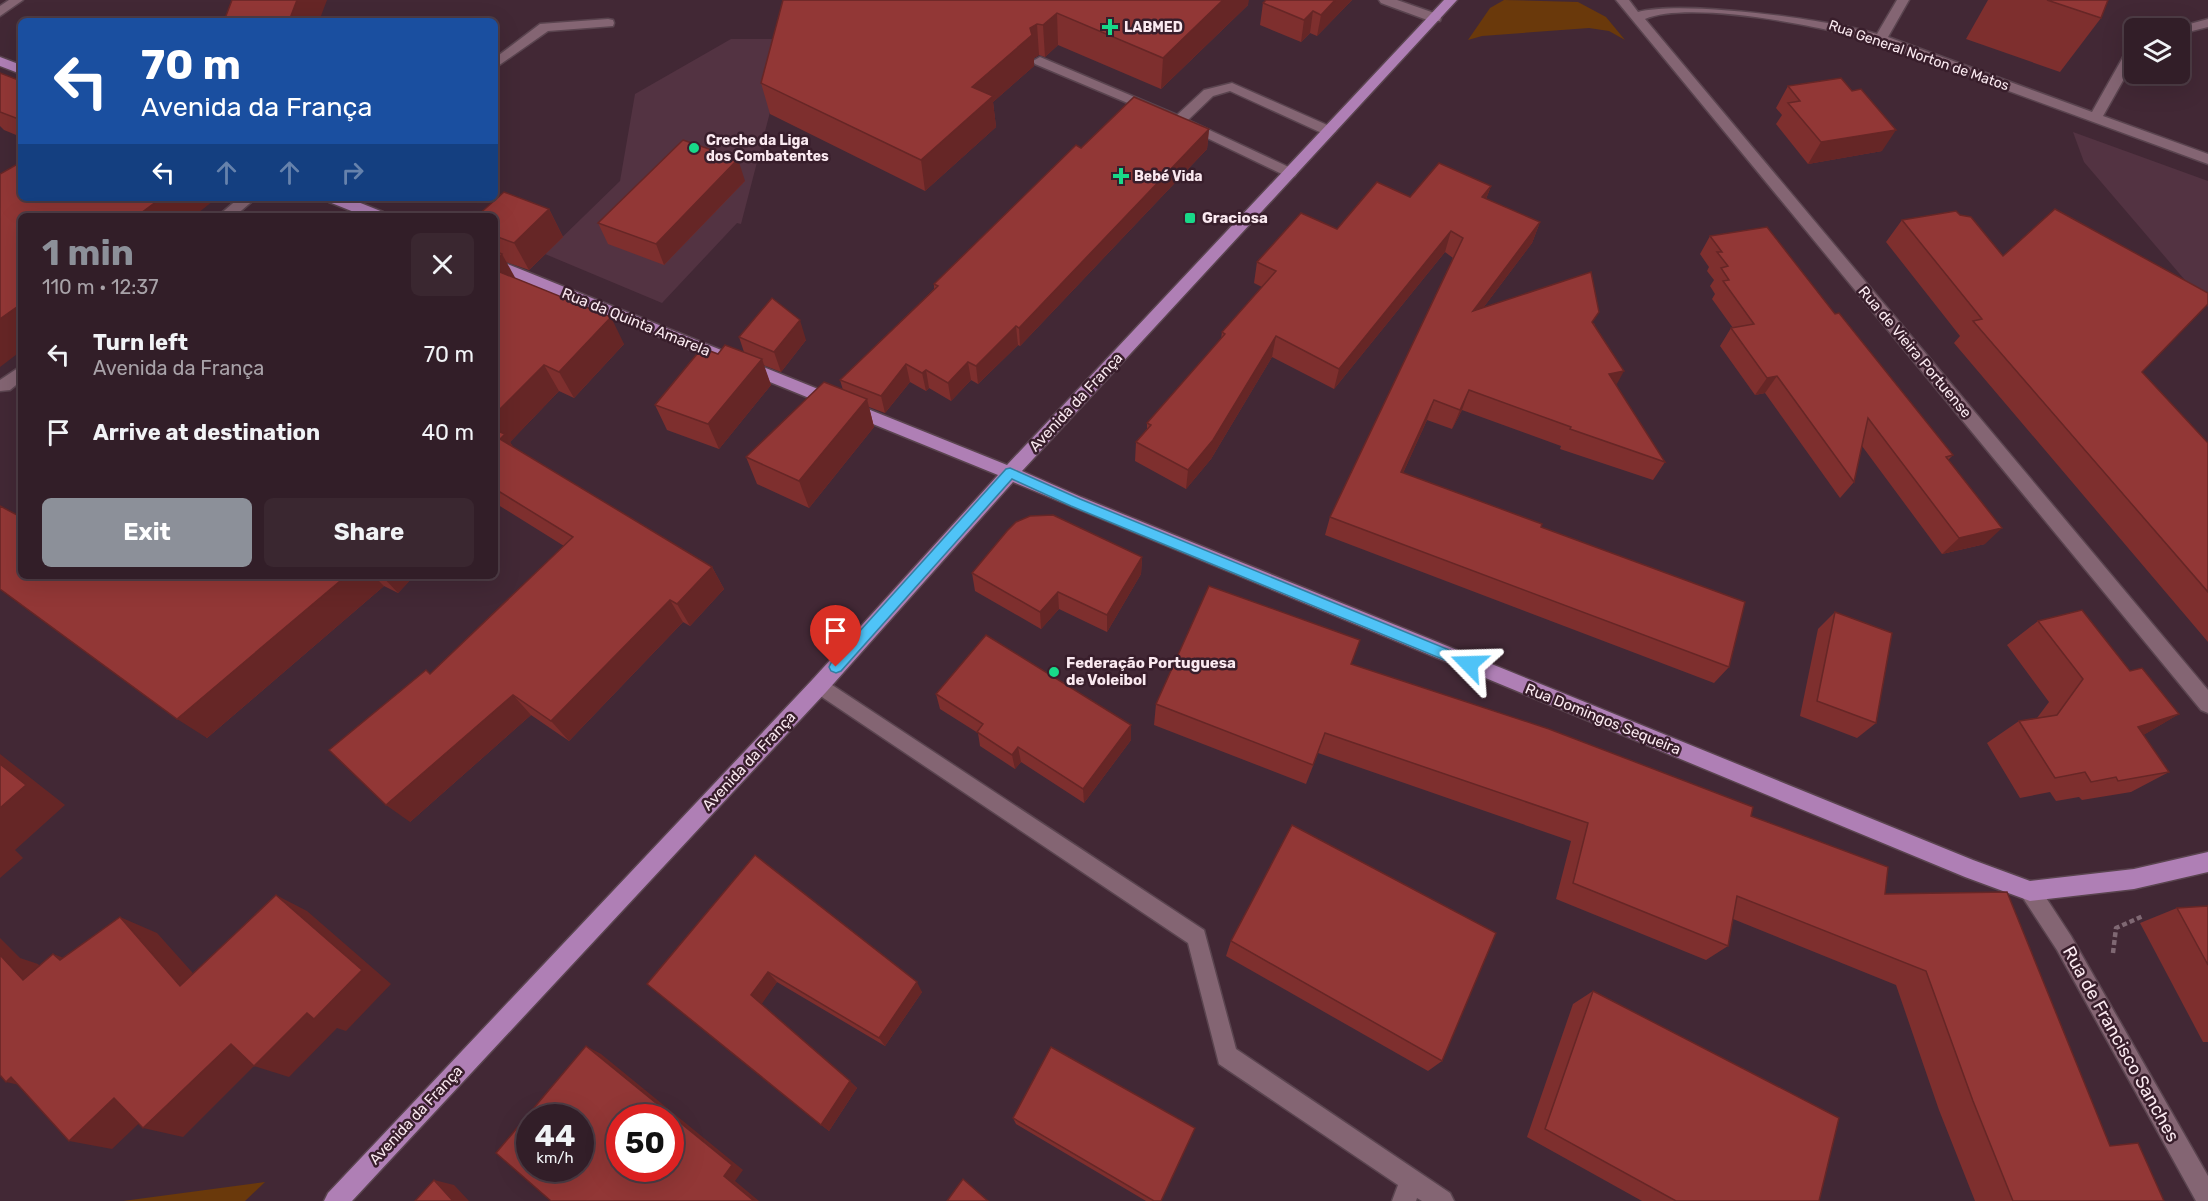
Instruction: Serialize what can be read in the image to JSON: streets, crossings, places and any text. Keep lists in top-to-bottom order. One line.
{"streets":{"main road":["Rua da Quinta Amarela","Avenida da França","Rua Domingos Sequeira"],"street":["Rua General Norton de Matos","Rua de Vieira Portuense","Rua de Francisco Sanches"]},"crossings":[["Rua General Norton de Matos","Rua de Vieira Portuense"],["Rua da Quinta Amarela","Avenida da França"],["Rua da Quinta Amarela","Rua Domingos Sequeira"],["Avenida da França","Rua Domingos Sequeira"],["Rua Domingos Sequeira","Rua de Francisco Sanches"]],"places":{"health":["LABMED","Bebé Vida"],"other":["Creche da Liga dos Combatentes","Federação Portuguesa de Voleibol"],"transit":["Graciosa"]},"page":{"turn":["70 m","Avenida da França"],"heading":["1 min","110 m · 12:37"],"list":[{"name":"Turn left","note":"Avenida da França","value":"70 m"},{"name":"Arrive at destination","value":"40 m"}],"buttons":["Exit","Share"],"speed":"44 km/h","limit":"50"}}
